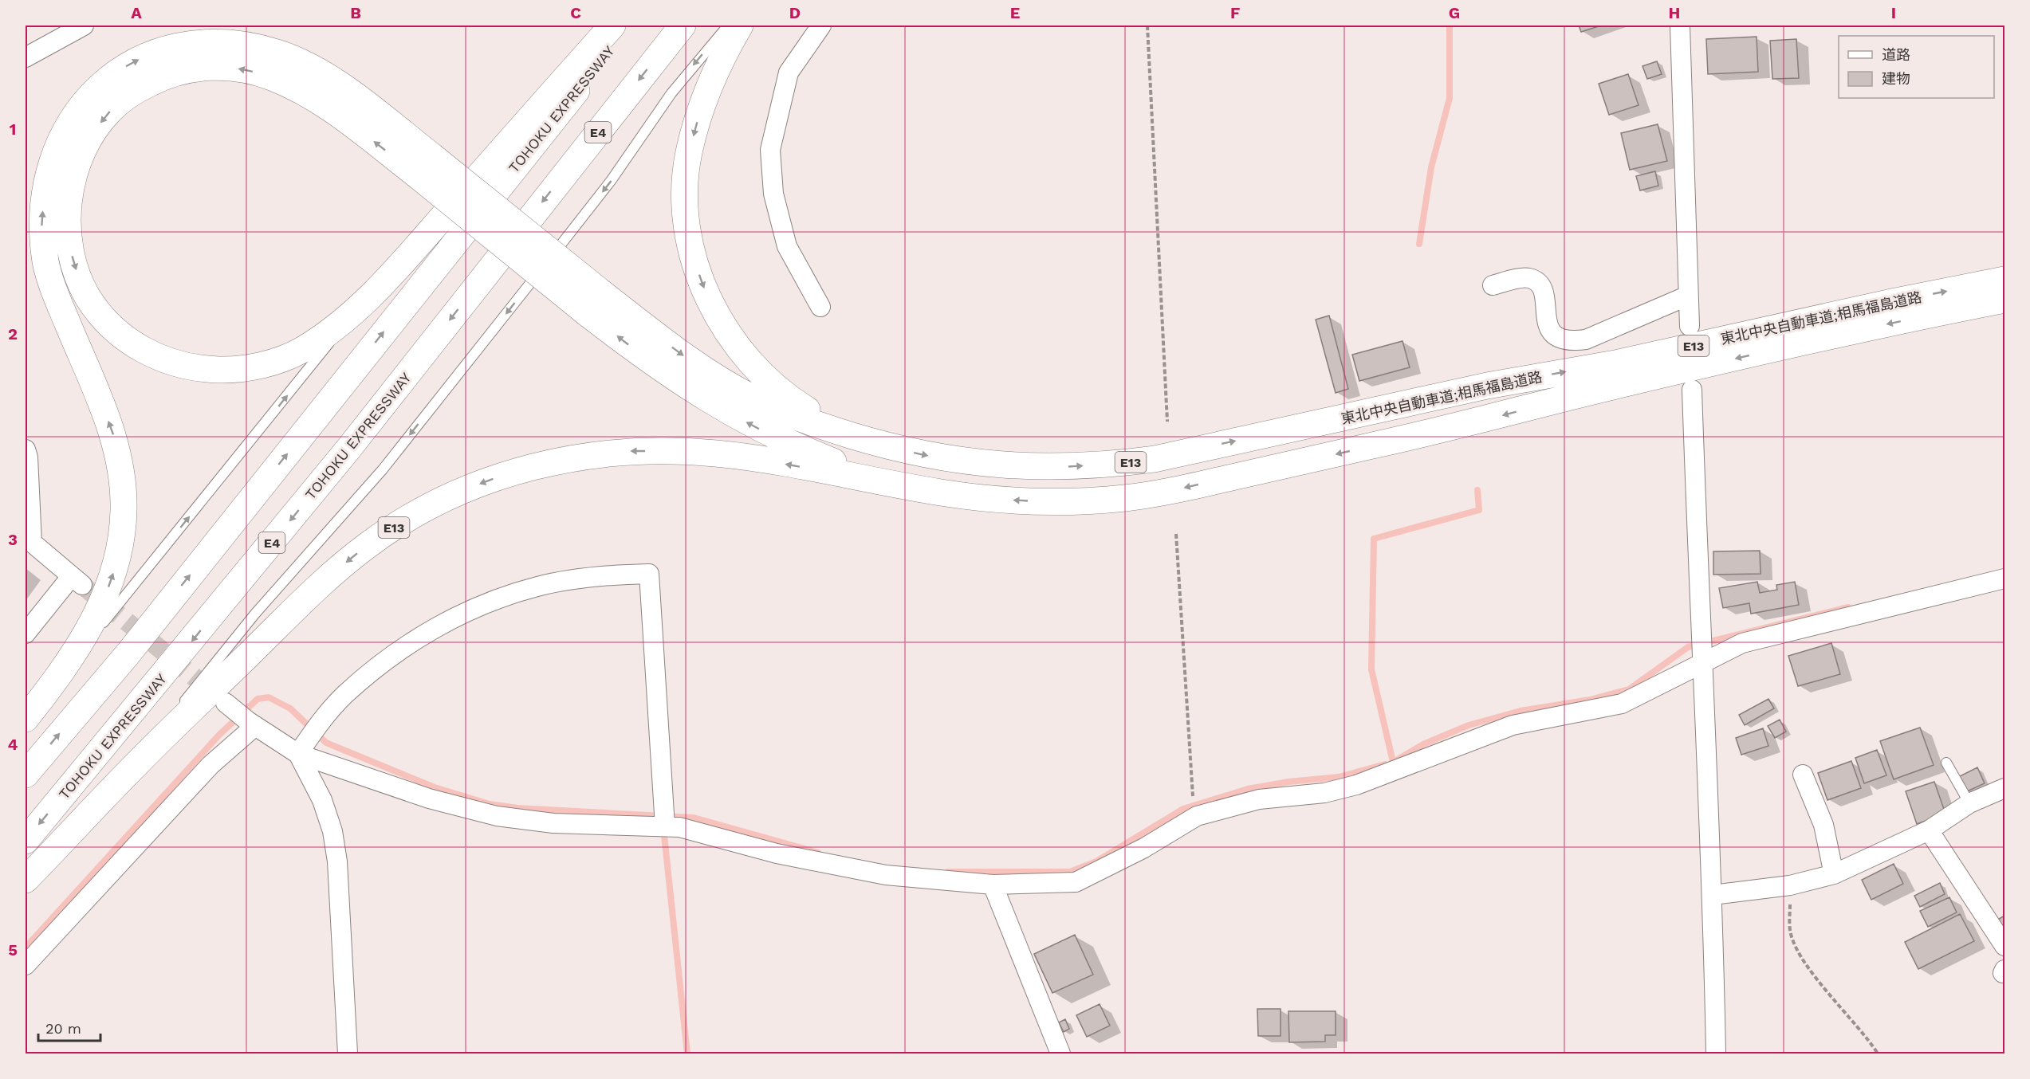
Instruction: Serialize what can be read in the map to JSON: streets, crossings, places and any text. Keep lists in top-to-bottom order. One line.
{"streets":{"highway":["TOHOKU EXPRESSWAY","E4","東北中央自動車道;相馬福島道路","E13"]},"crossings":[["東北中央自動車道;相馬福島道路","E13"]],"legend":["道路","建物"],"scale_bar":"20 m","grid":{"columns":["A","B","C","D","E","F","G","H","I"],"rows":["1","2","3","4","5"]}}
